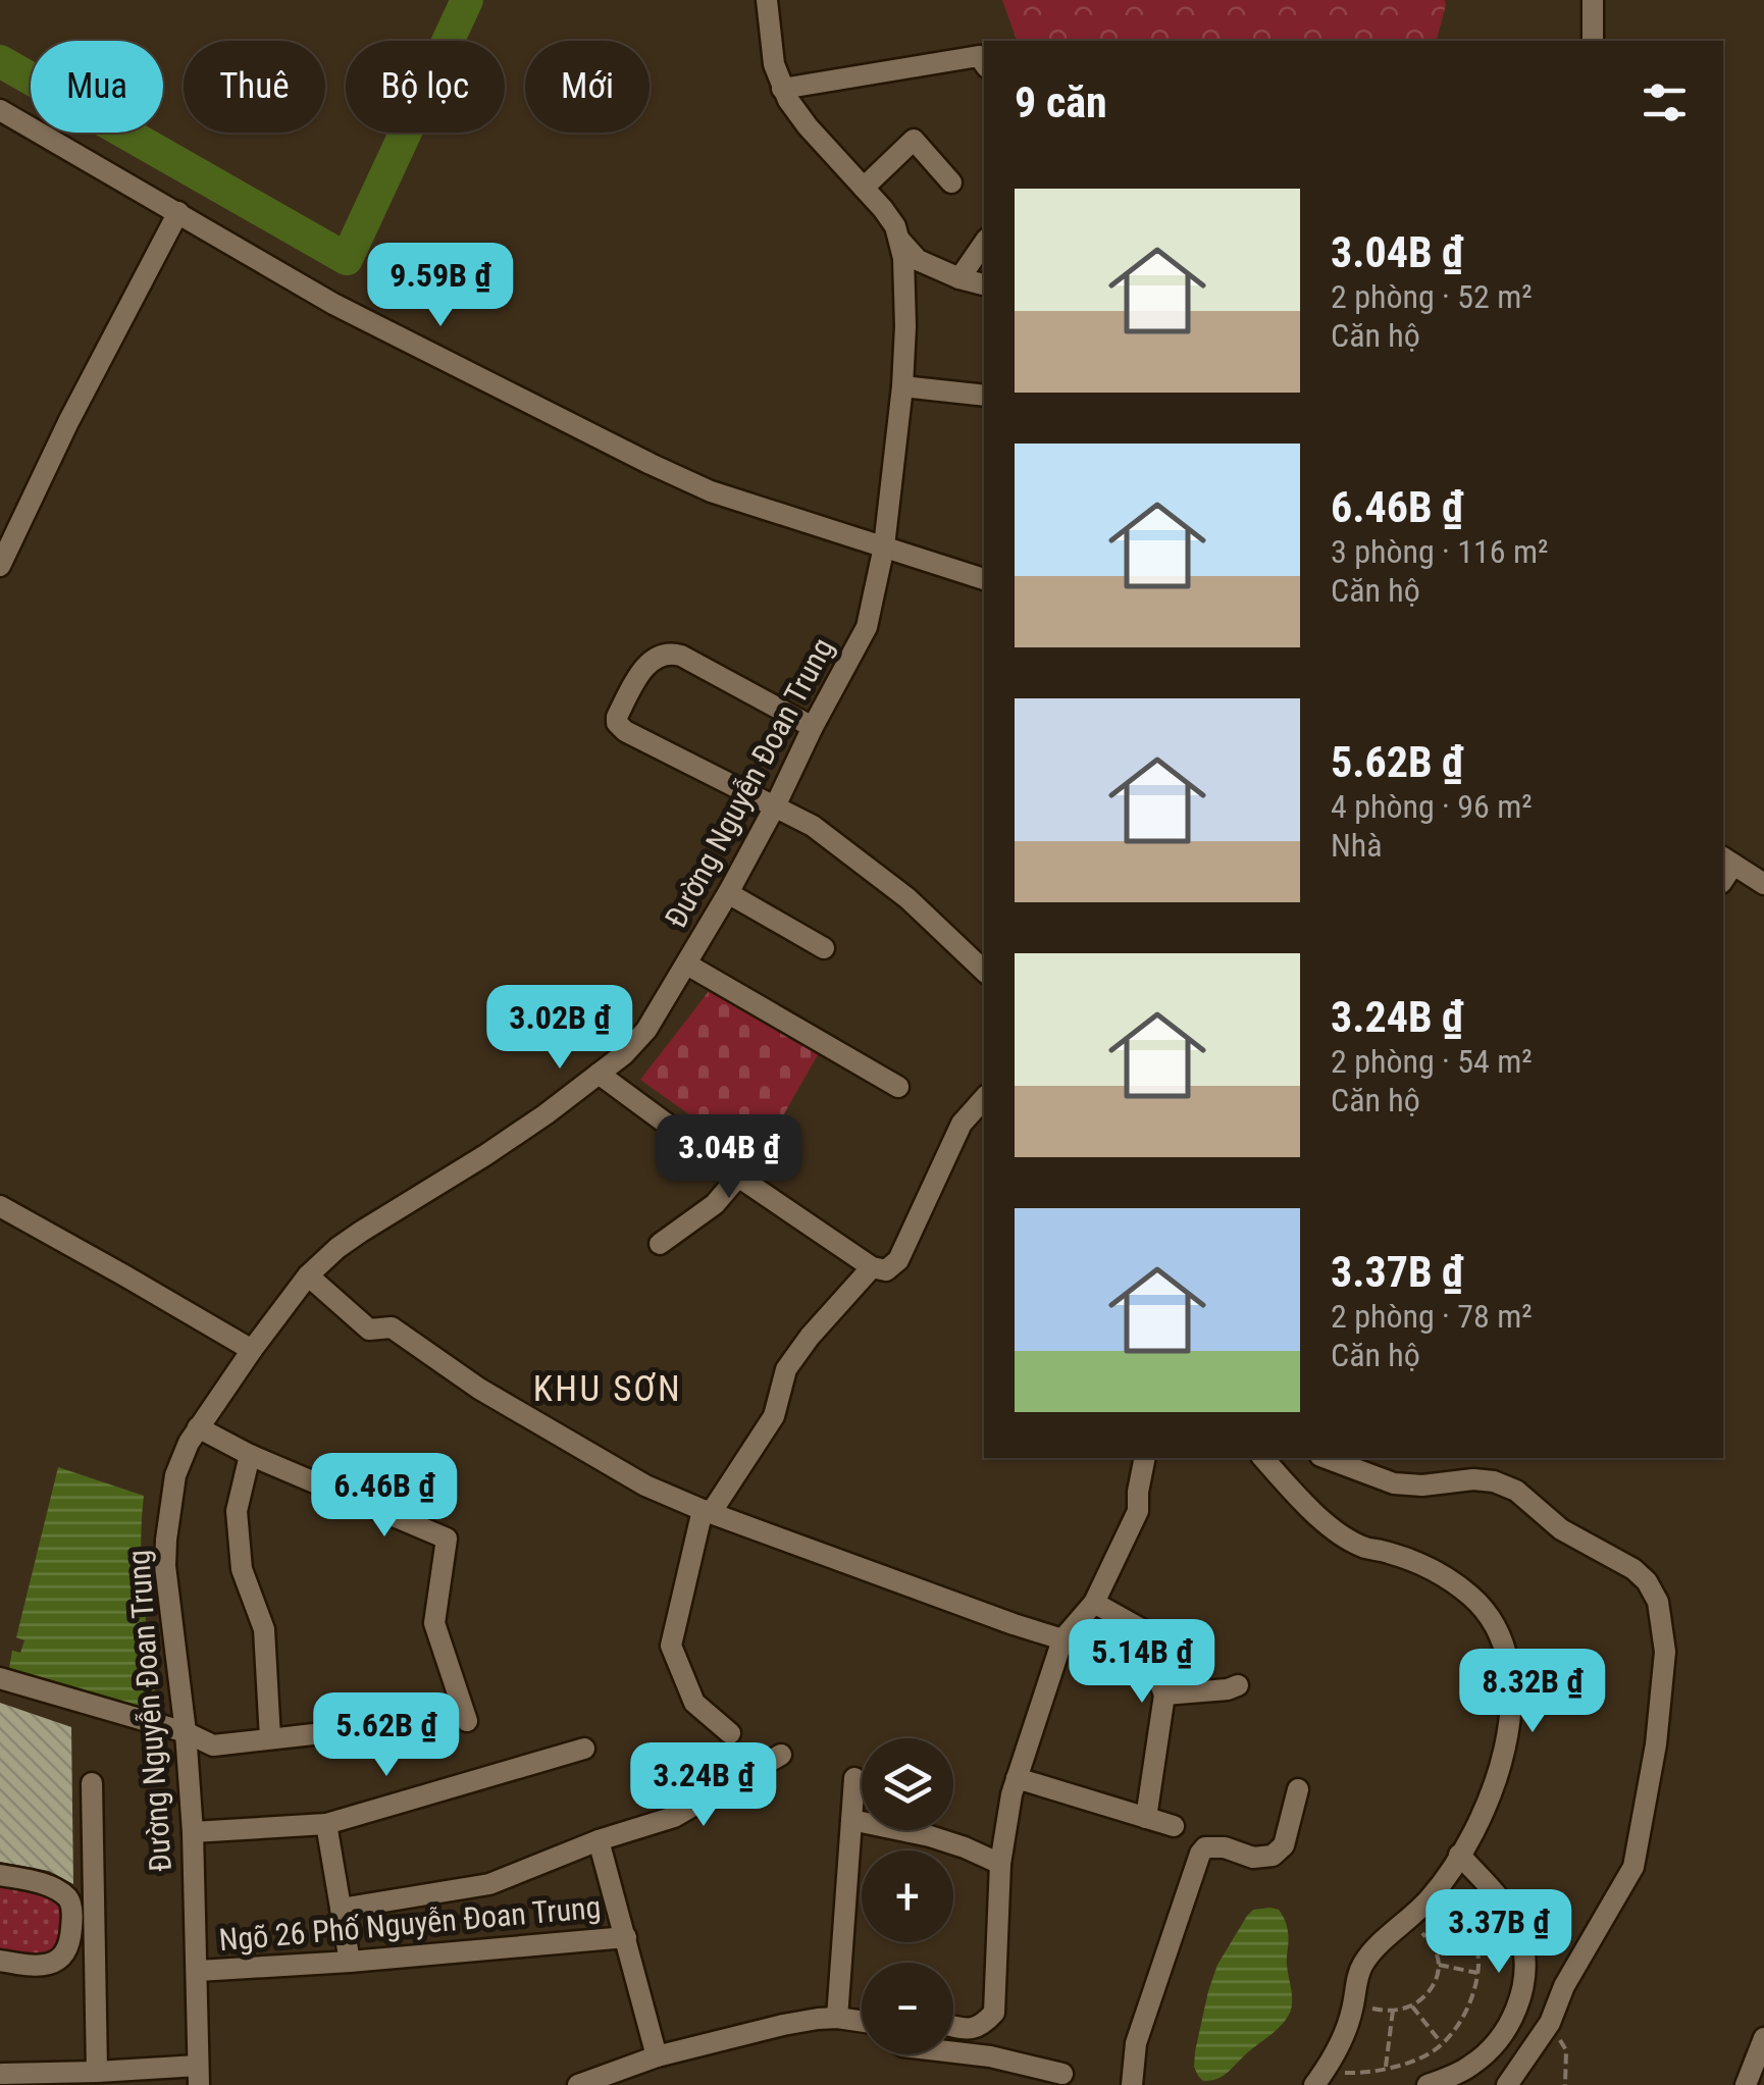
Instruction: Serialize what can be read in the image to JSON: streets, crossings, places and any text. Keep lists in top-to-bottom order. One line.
{"streets":{"street":["Đường Nguyễn Đoan Trung","Ngõ 26 Phố Nguyễn Đoan Trung"]},"crossings":[["Đường Nguyễn Đoan Trung","Ngõ 26 Phố Nguyễn Đoan Trung"]],"districts":["KHU SƠN"],"page":{"chip":["Mua","Thuê","Bộ lọc","Mới"],"heading":"9 căn","list":[{"name":"3.04B ₫","note":"2 phòng · 52 m² · Căn hộ"},{"name":"6.46B ₫","note":"3 phòng · 116 m² · Căn hộ"},{"name":"5.62B ₫","note":"4 phòng · 96 m² · Nhà"},{"name":"3.24B ₫","note":"2 phòng · 54 m² · Căn hộ"},{"name":"3.37B ₫","note":"2 phòng · 78 m² · Căn hộ"}],"price":["9.59B ₫","3.02B ₫","3.04B ₫","6.46B ₫","5.14B ₫","8.32B ₫","5.62B ₫","3.24B ₫","3.37B ₫"],"map_buttons":["+","−"]}}
